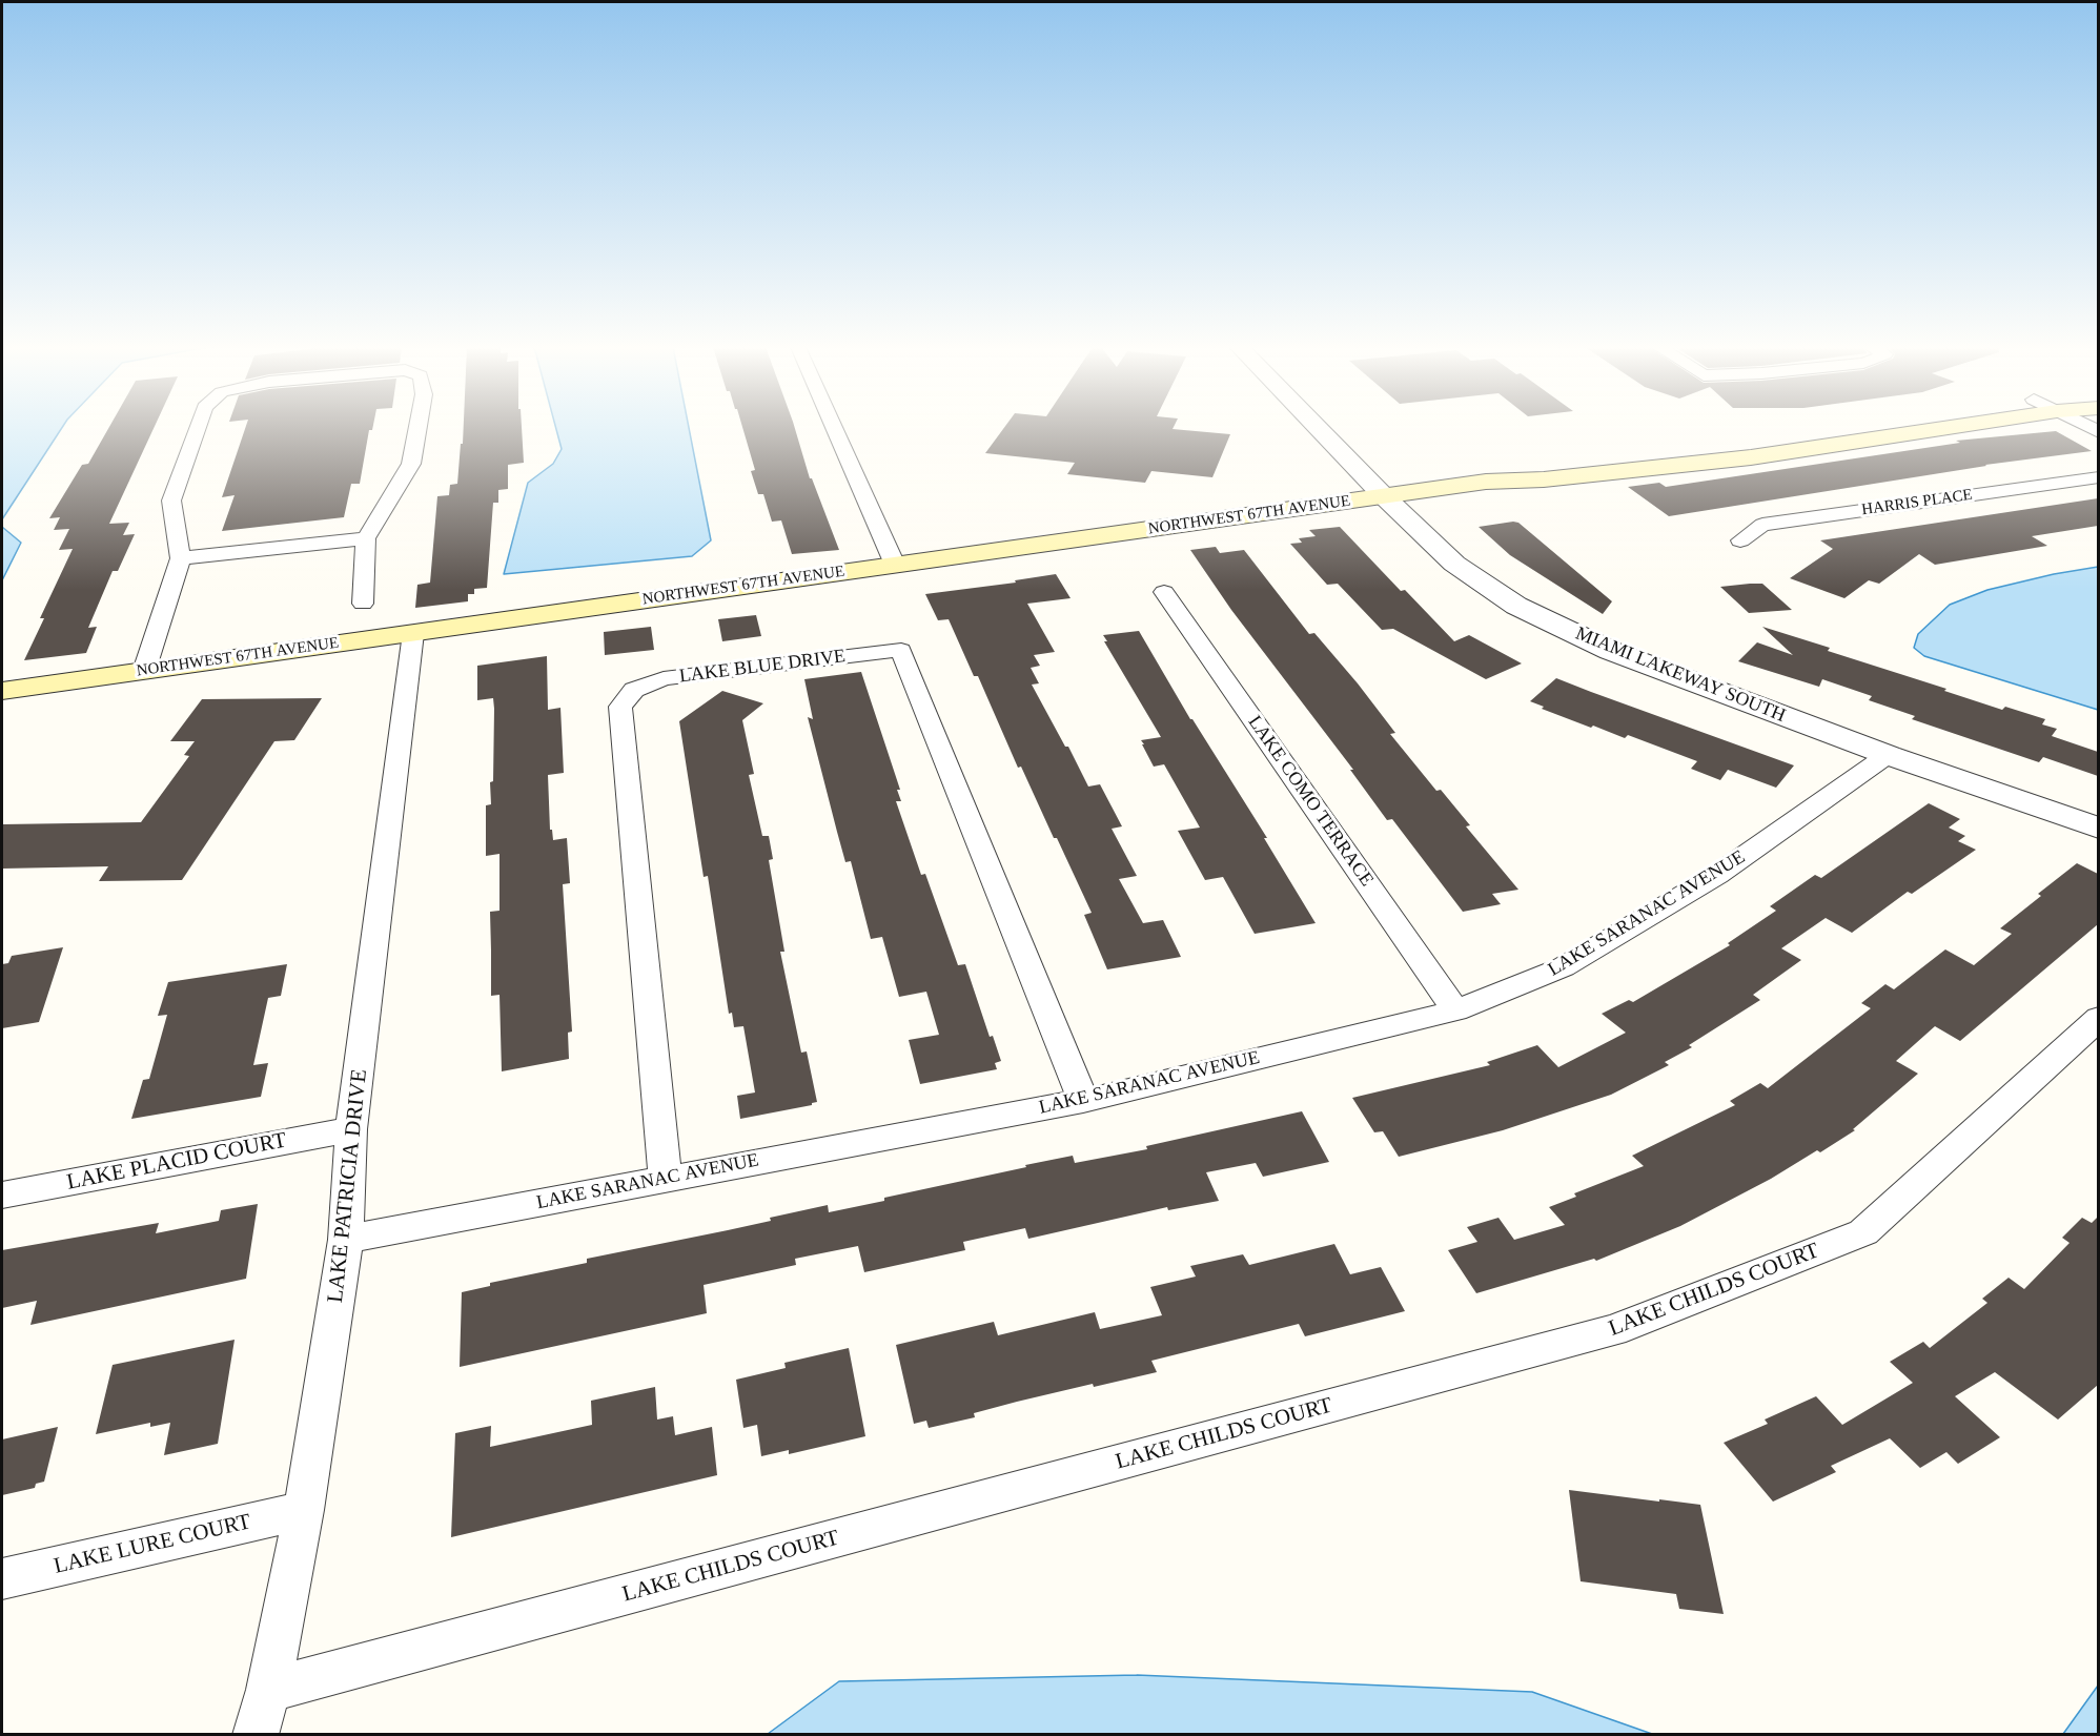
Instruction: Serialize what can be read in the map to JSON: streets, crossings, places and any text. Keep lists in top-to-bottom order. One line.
{"streets":{"main road":["NORTHWEST 67TH AVENUE"],"street":["HARRIS PLACE","LAKE BLUE DRIVE","MIAMI LAKEWAY SOUTH","LAKE COMO TERRACE","LAKE SARANAC AVENUE","LAKE PLACID COURT","LAKE PATRICIA DRIVE","LAKE CHILDS COURT","LAKE LURE COURT"]},"crossings":[["NORTHWEST 67TH AVENUE","MIAMI LAKEWAY SOUTH"],["NORTHWEST 67TH AVENUE","LAKE PATRICIA DRIVE"],["LAKE BLUE DRIVE","LAKE SARANAC AVENUE"],["MIAMI LAKEWAY SOUTH","LAKE SARANAC AVENUE"],["LAKE COMO TERRACE","LAKE SARANAC AVENUE"],["LAKE SARANAC AVENUE","LAKE PATRICIA DRIVE"],["LAKE PLACID COURT","LAKE PATRICIA DRIVE"],["LAKE PATRICIA DRIVE","LAKE CHILDS COURT"],["LAKE PATRICIA DRIVE","LAKE LURE COURT"]]}
